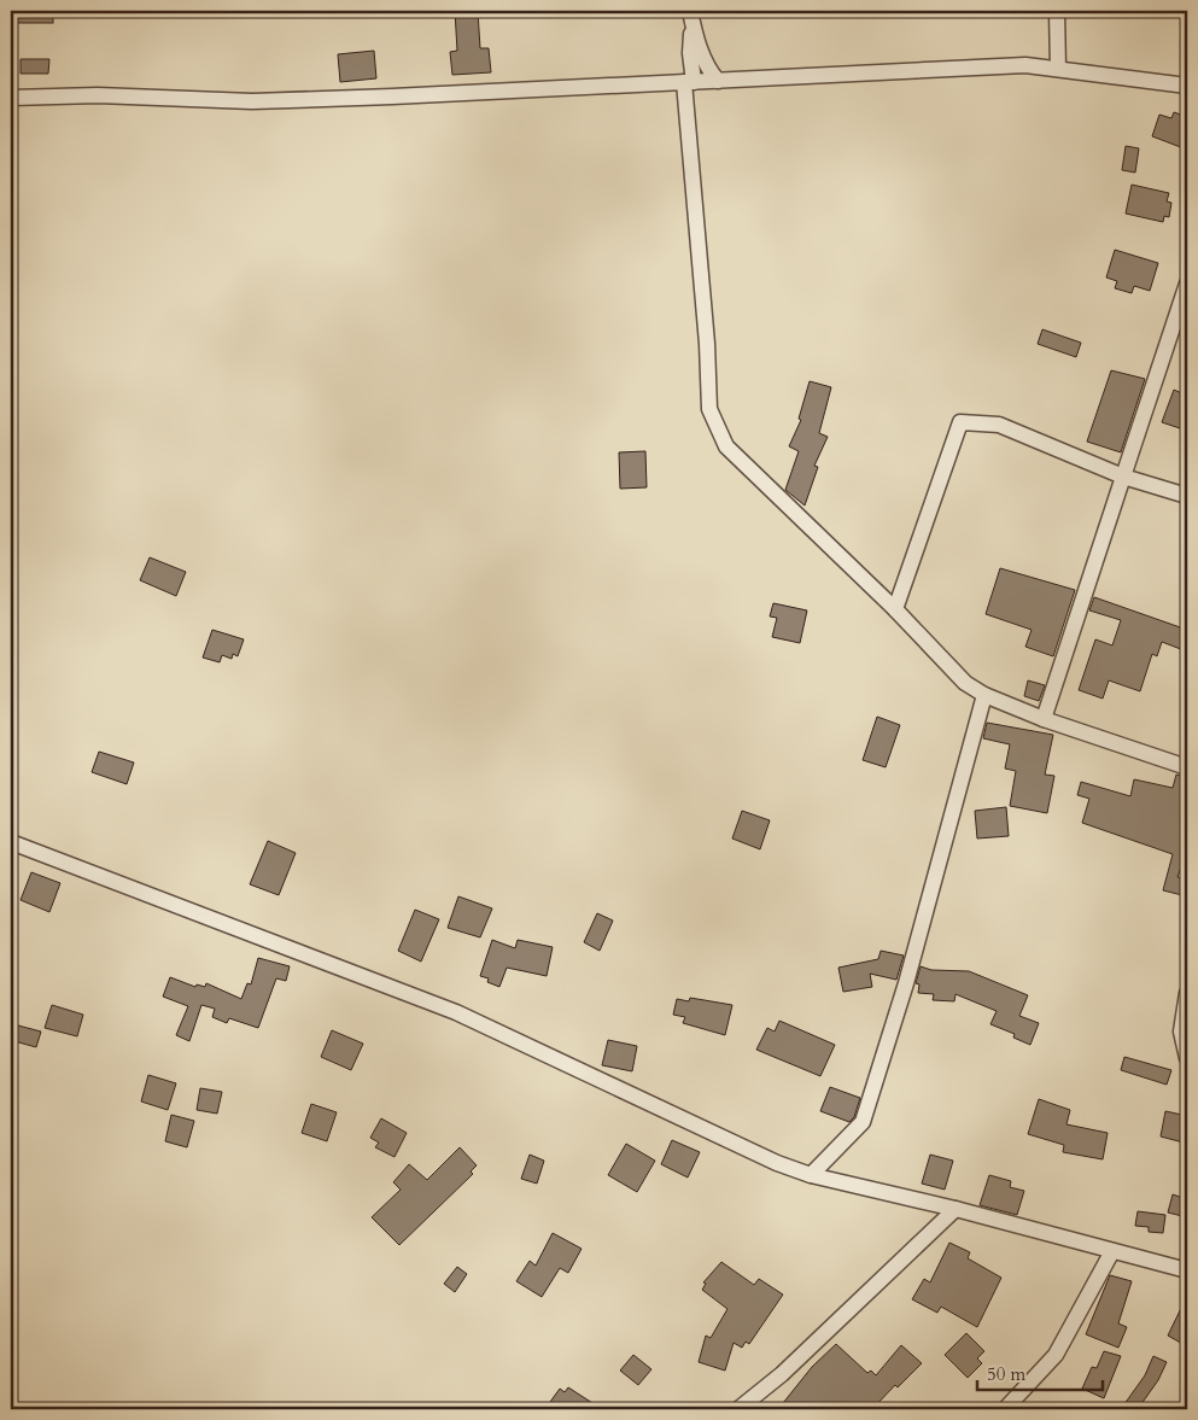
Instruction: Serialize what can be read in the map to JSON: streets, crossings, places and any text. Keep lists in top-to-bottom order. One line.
{"scale_bar":"50 m"}
